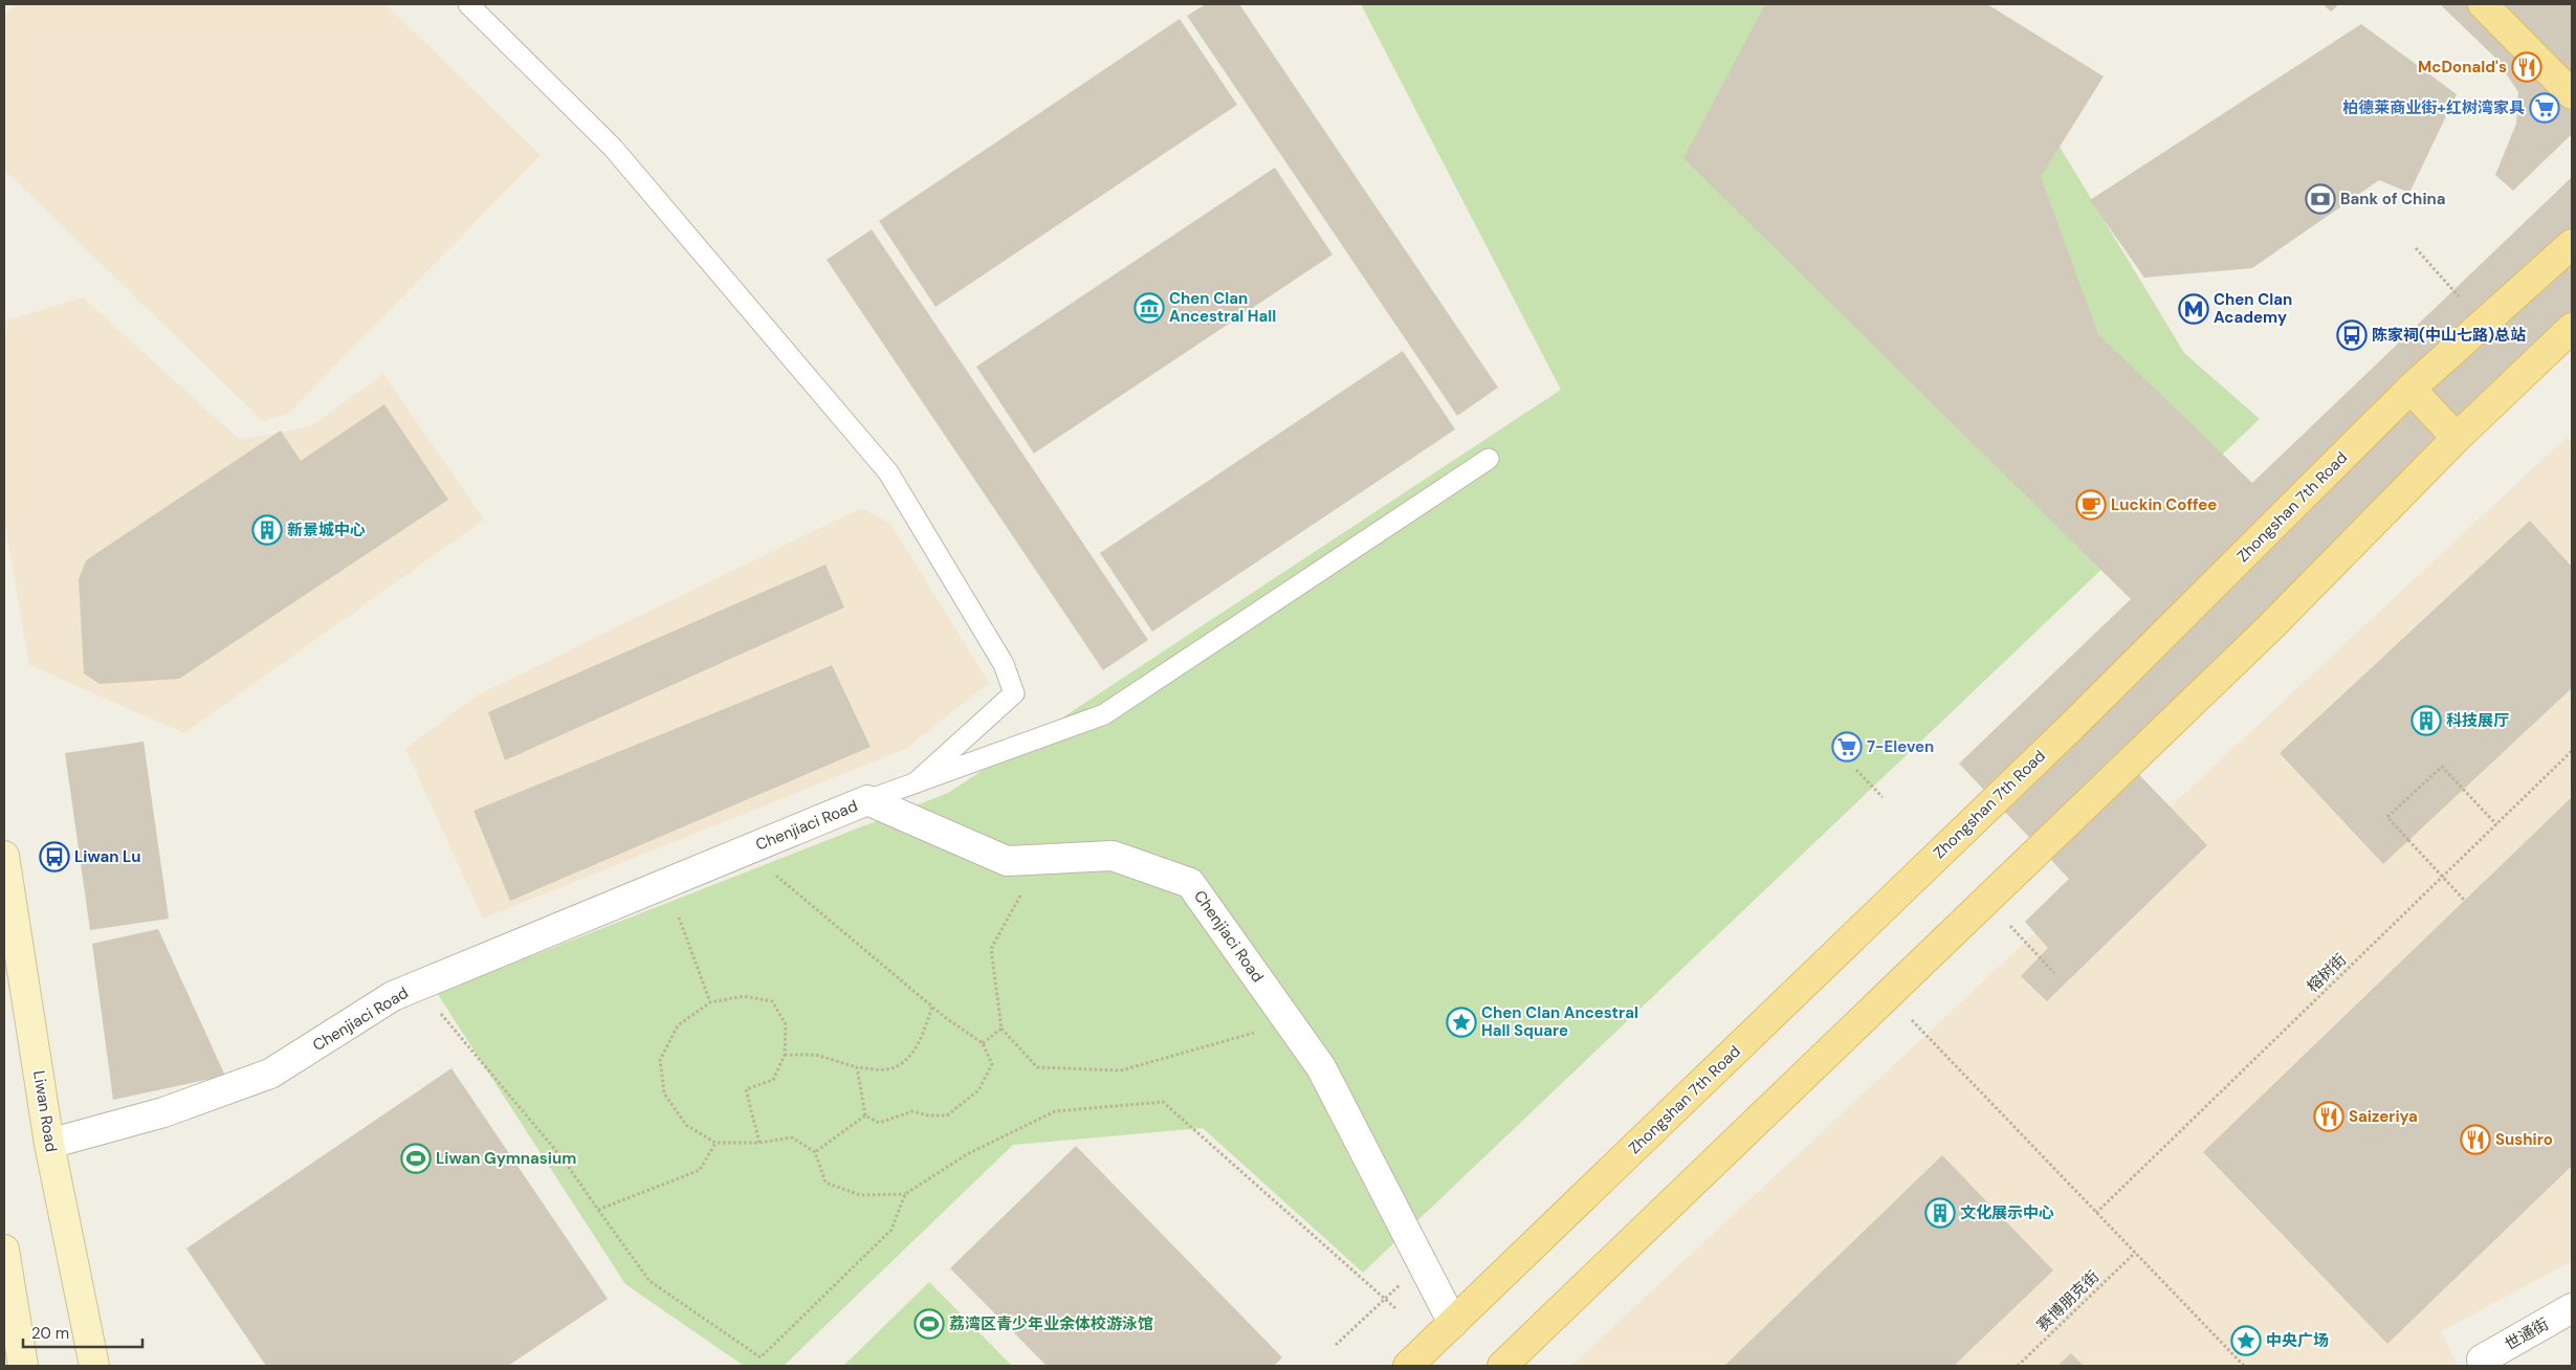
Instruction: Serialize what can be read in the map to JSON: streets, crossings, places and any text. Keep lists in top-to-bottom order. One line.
{"streets":{"main road":["Zhongshan 7th Road","Liwan Road"],"street":["Chenjiaci Road","世通街"],"path":["榕树街","赛博朋克街"]},"crossings":[["Zhongshan 7th Road","Chenjiaci Road"],["Chenjiaci Road","Liwan Road"]],"places":{"restaurant":["McDonald's","Saizeriya","Sushiro"],"supermarket":["柏德莱商业街+红树湾家具","7-Eleven"],"bank":["Bank of China"],"museum":["Chen Clan Ancestral Hall"],"metro station":["Chen Clan Academy"],"bus stop":["陈家祠(中山七路)总站","Liwan Lu"],"cafe":["Luckin Coffee"],"building":["新景城中心","科技展厅","文化展示中心"],"place":["Chen Clan Ancestral Hall Square","中央广场"],"sports":["Liwan Gymnasium","荔湾区青少年业余体校游泳馆"]},"scale_bar":"20 m"}
